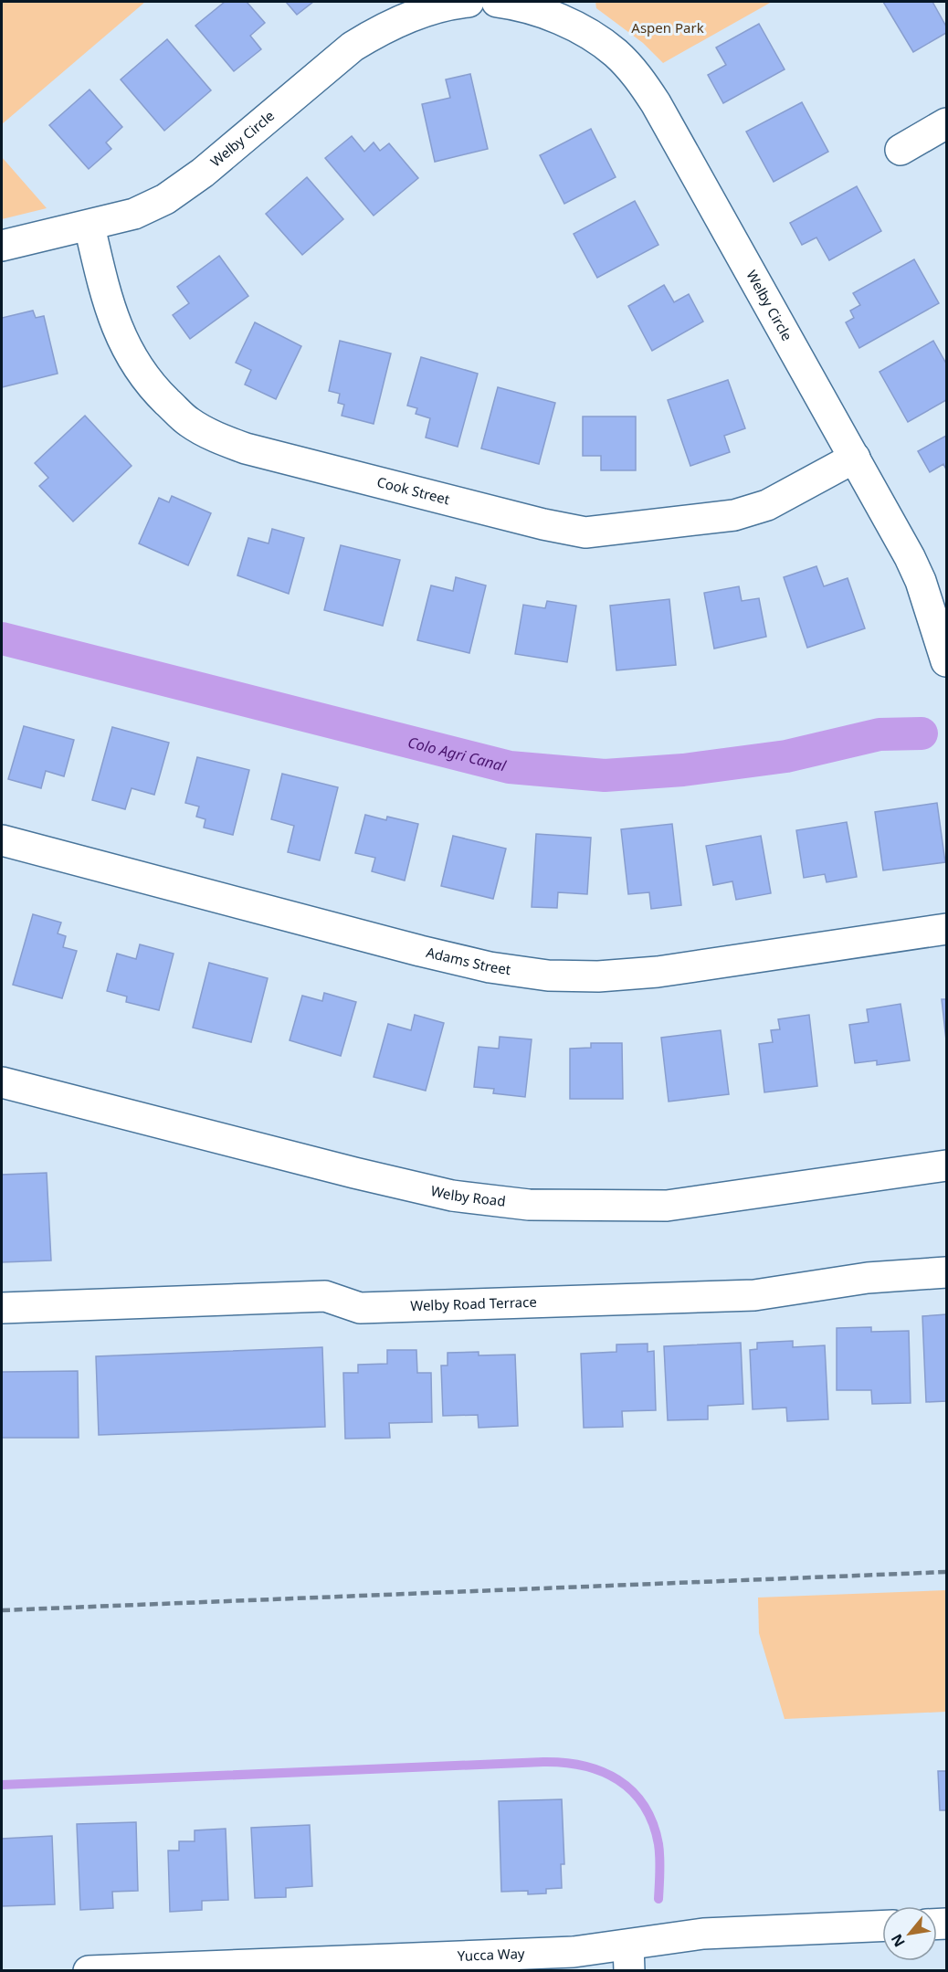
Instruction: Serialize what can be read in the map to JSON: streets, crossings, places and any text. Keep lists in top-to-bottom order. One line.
{"streets":{"street":["Welby Circle","Cook Street","Adams Street","Welby Road","Welby Road Terrace","Yucca Way"]},"crossings":[["Welby Circle","Cook Street"]],"water":["Colo Agri Canal"],"parks":["Aspen Park"],"north":"bottom left"}
